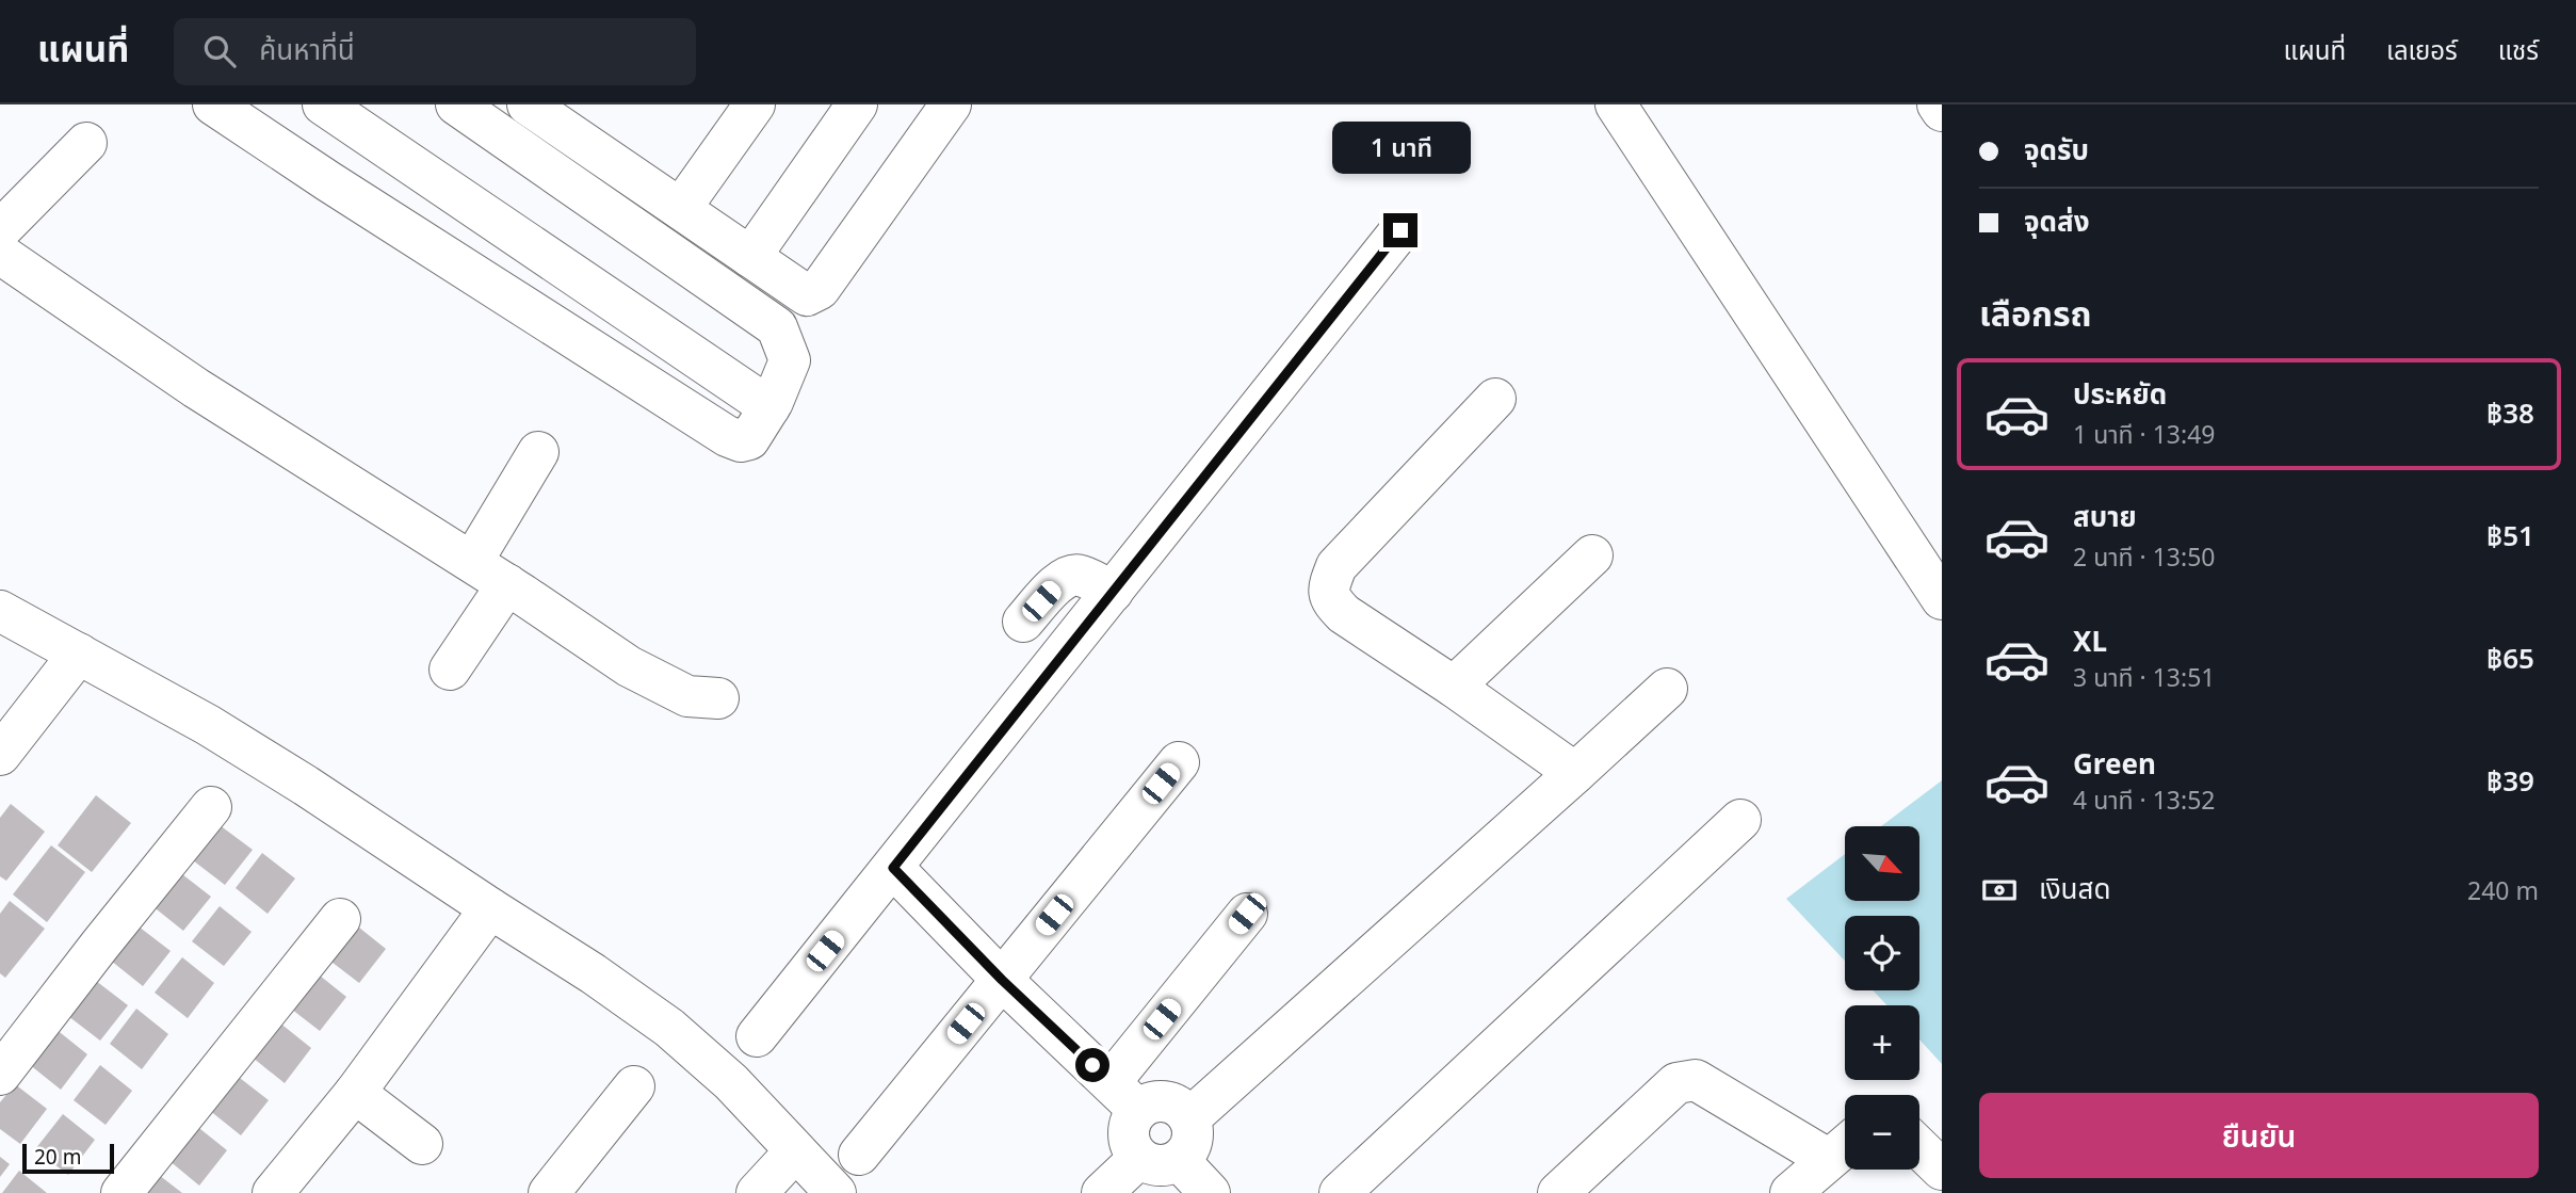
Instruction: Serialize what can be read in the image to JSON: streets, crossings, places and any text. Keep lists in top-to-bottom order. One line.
{"scale_bar":"20 m","north":"bottom right","page":{"header":"แผนที่","search":"ค้นหาที่นี่","nav":["แผนที่","เลเยอร์","แชร์"],"banner":["จุดรับ","จุดส่ง"],"bubble":"1 นาที","heading":"เลือกรถ","list":[{"name":"ประหยัด","note":"1 นาที · 13:49","value":"฿38"},{"name":"สบาย","note":"2 นาที · 13:50","value":"฿51"},{"name":"XL","note":"3 นาที · 13:51","value":"฿65"},{"name":"Green","note":"4 นาที · 13:52","value":"฿39"}],"map_buttons":["+","−"],"pay":["เงินสด","240 m"],"buttons":"ยืนยัน","scale":"20 m"}}
